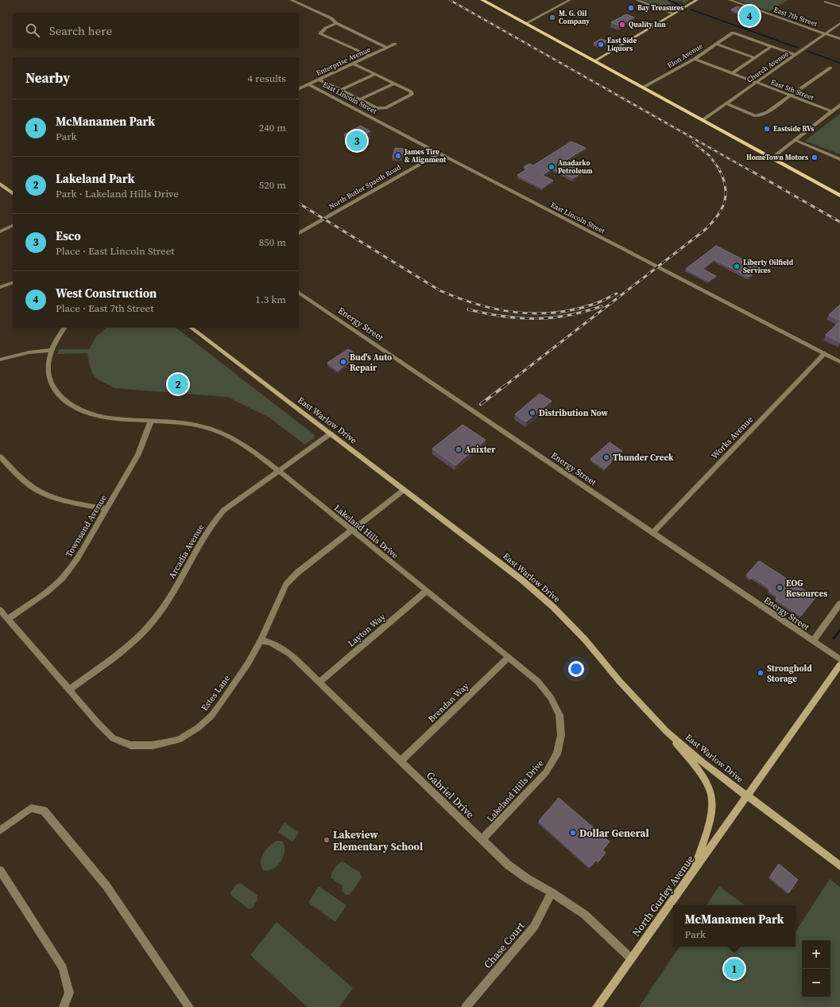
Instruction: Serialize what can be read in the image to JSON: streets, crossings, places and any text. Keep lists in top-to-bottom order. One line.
{"streets":{"street":["East 7th Street","Elon Avenue","Enterprise Avenue","Church Avenue","East 5th Street","East Lincoln Street","North Butler Spaeth Road","Energy Street","East Warlow Drive","Works Avenue","Townsend Avenue","Lakeland Hills Drive","Arcadia Avenue","Layton Way","Estes Lane","Brendan Way","Gabriel Drive","North Gurley Avenue","Chase Court"]},"crossings":[["East 7th Street","Church Avenue"],["Elon Avenue","East 5th Street"],["Enterprise Avenue","East Lincoln Street"],["Church Avenue","East 5th Street"],["East Lincoln Street","North Butler Spaeth Road"],["East Lincoln Street","Works Avenue"],["Energy Street","Works Avenue"],["East Warlow Drive","Arcadia Avenue"],["East Warlow Drive","Estes Lane"],["East Warlow Drive","North Gurley Avenue"],["Townsend Avenue","Lakeland Hills Drive"],["Townsend Avenue","Estes Lane"],["Lakeland Hills Drive","Arcadia Avenue"],["Lakeland Hills Drive","Layton Way"],["Lakeland Hills Drive","Estes Lane"],["Lakeland Hills Drive","Brendan Way"],["Lakeland Hills Drive","Gabriel Drive"],["Arcadia Avenue","Estes Lane"],["Layton Way","Gabriel Drive"],["Estes Lane","Gabriel Drive"],["Brendan Way","Gabriel Drive"],["Gabriel Drive","North Gurley Avenue"],["Gabriel Drive","Chase Court"]],"places":["Bay Treasures","M. G. Oil Company","Quality Inn","East Side Liquors","Eastside RVs","James Tire & Alignment","HomeTown Motors","Anadarko Petroleum","Liberty Oilfield Services","Bud's Auto Repair","Distribution Now","Anixter","Thunder Creek","EOG Resources","Stronghold Storage","Dollar General","Lakeview Elementary School"],"page":{"pins":["4","3","2","1"],"search":"Search here","heading":["Nearby","4 results"],"list":[{"mark":"1","name":"McManamen Park","note":"Park","value":"240 m"},{"mark":"2","name":"Lakeland Park","note":"Park · Lakeland Hills Drive","value":"520 m"},{"mark":"3","name":"Esco","note":"Place · East Lincoln Street","value":"850 m"},{"mark":"4","name":"West Construction","note":"Place · East 7th Street","value":"1.3 km"}],"popup":["McManamen Park","Park"],"map_buttons":["+","−"]}}
